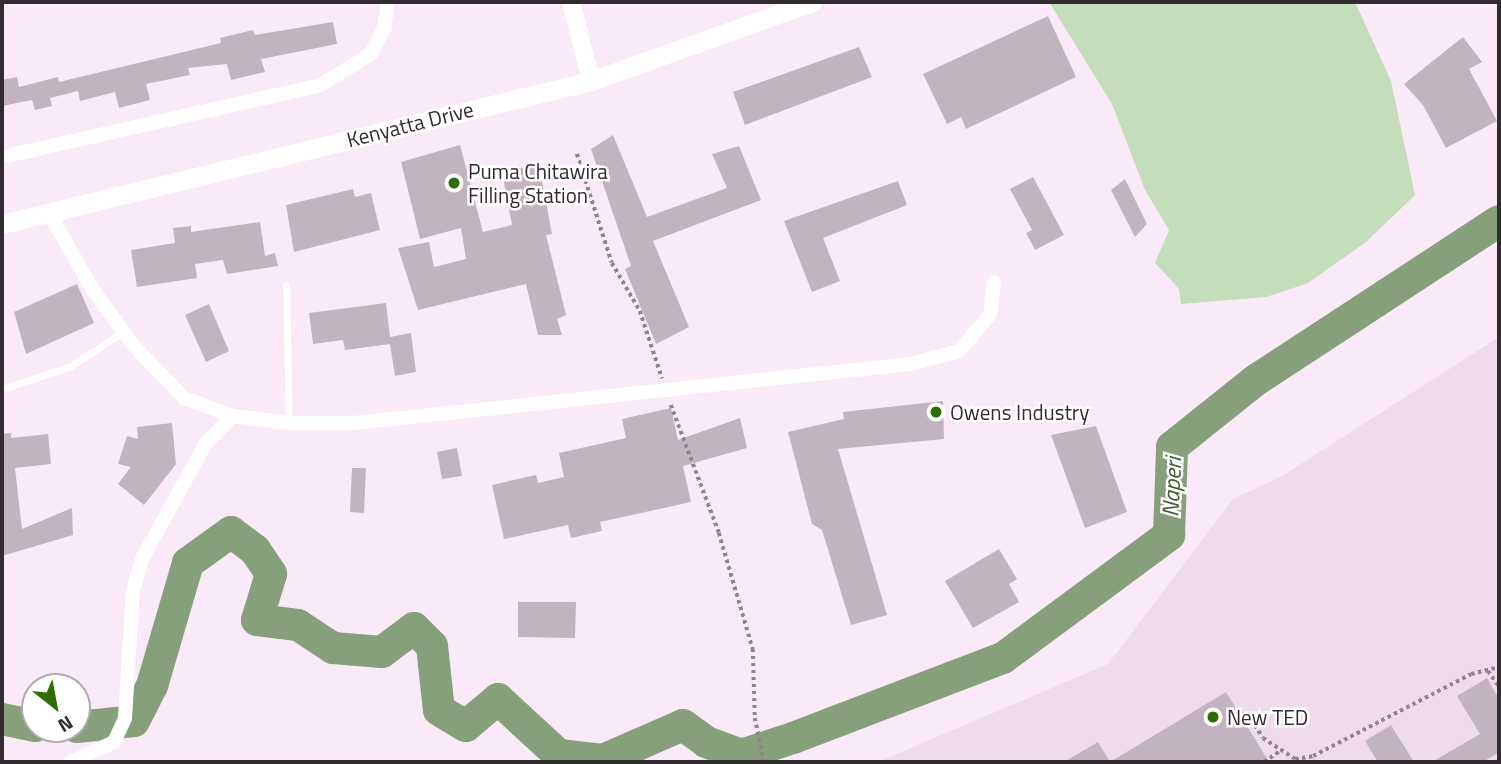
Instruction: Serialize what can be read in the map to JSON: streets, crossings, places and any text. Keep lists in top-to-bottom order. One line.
{"streets":{"main road":["Kenyatta Drive"]},"water":["Naperi"],"places":["Puma Chitawira Filling Station","Owens Industry","New TED"],"north":"bottom right"}
